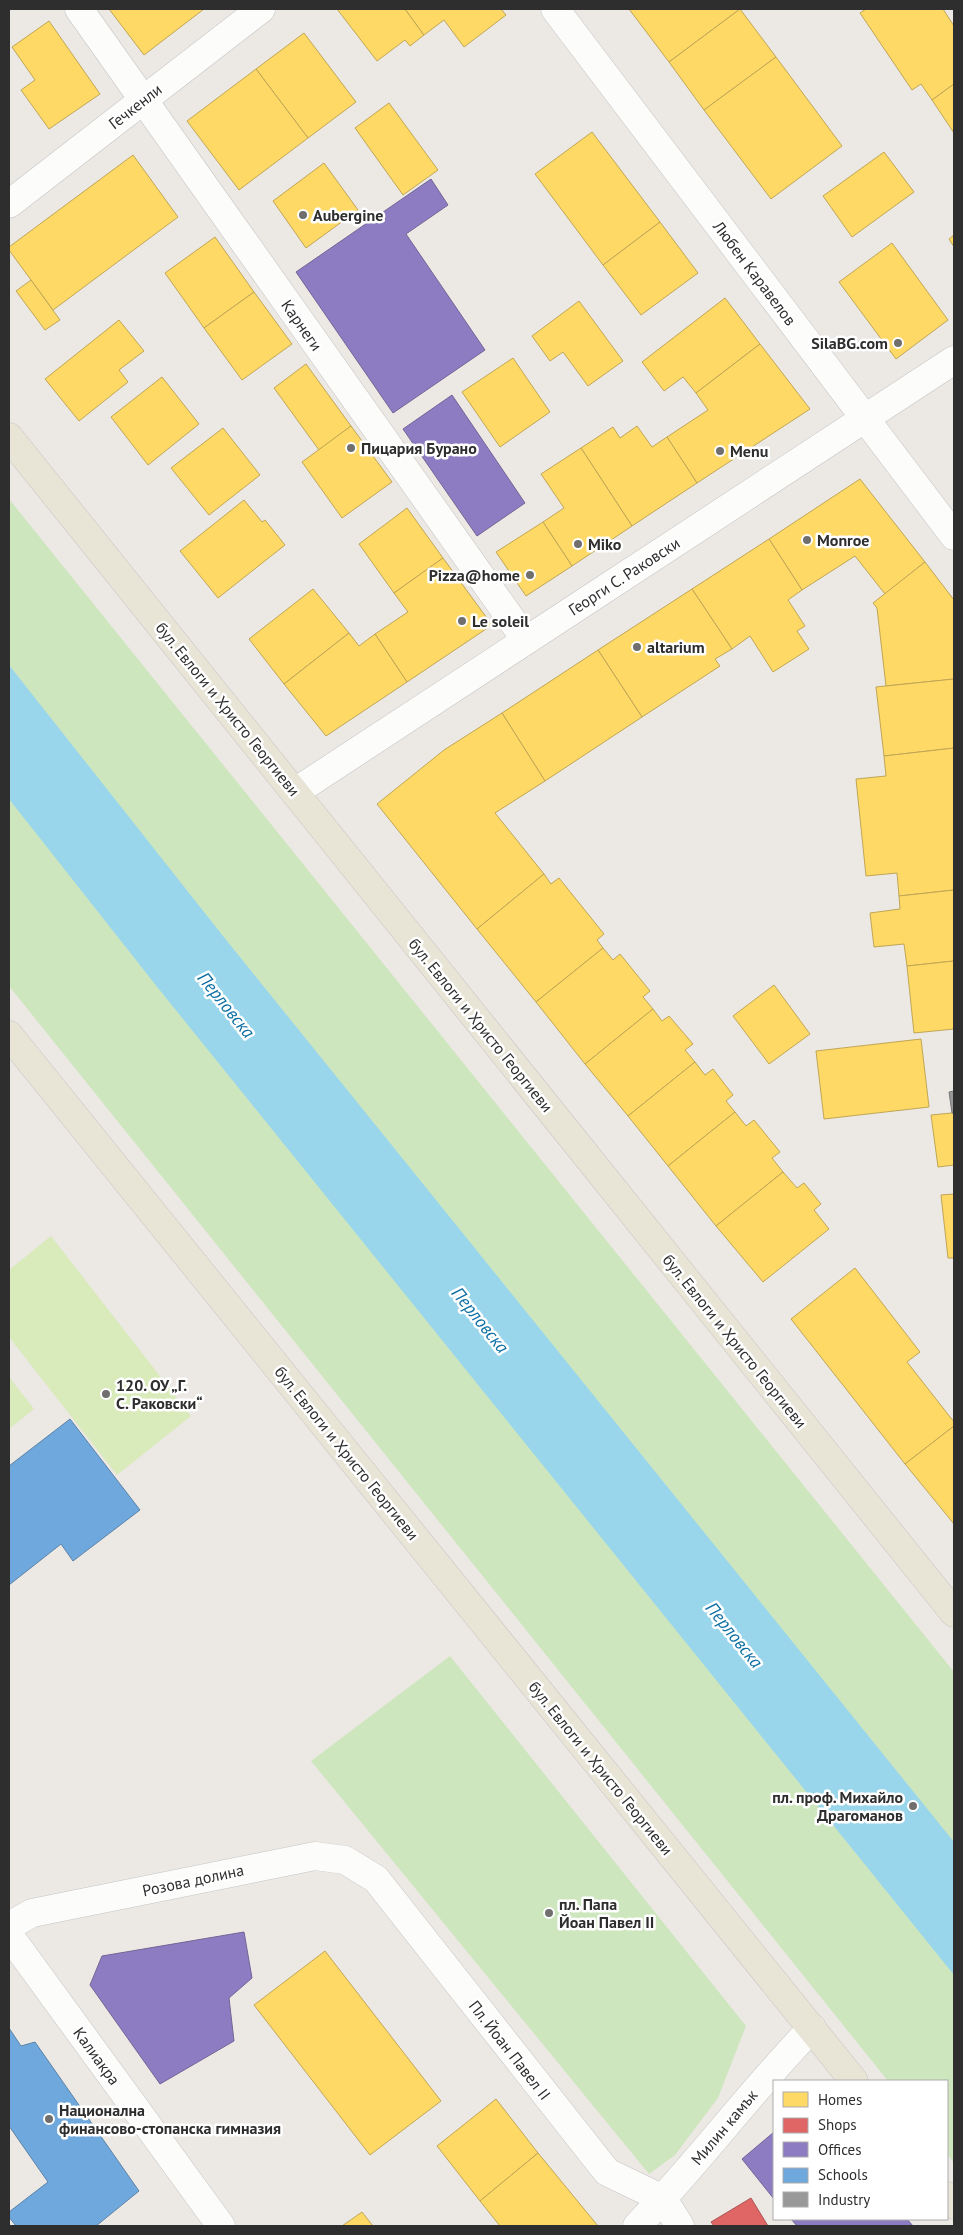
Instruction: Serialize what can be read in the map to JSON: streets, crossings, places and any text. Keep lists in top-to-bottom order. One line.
{"streets":{"main road":["бул. Евлоги и Христо Георгиеви"],"street":["Гечкенли","Любен Каравелов","Карнеги","Георги С. Раковски","Розова долина","Пл. Йоан Павел II","Калиакра","Милин камък"]},"crossings":[["Гечкенли","Карнеги"],["Любен Каравелов","Георги С. Раковски"],["Карнеги","Георги С. Раковски"],["Георги С. Раковски","бул. Евлоги и Христо Георгиеви"],["бул. Евлоги и Христо Георгиеви","Милин камък"],["Розова долина","Пл. Йоан Павел II"],["Пл. Йоан Павел II","Милин камък"]],"water":["Перловска"],"places":["Aubergine","SilaBG.com","Пицария Бурано","Menu","Monroe","Miko","Pizza@home","Le soleil","altarium","120. ОУ „Г. С. Раковски“","пл. проф. Михайло Драгоманов","пл. Папа Йоан Павел II","Национална финансово-стопанска гимназия"],"legend":["Homes","Shops","Offices","Schools","Industry"]}
